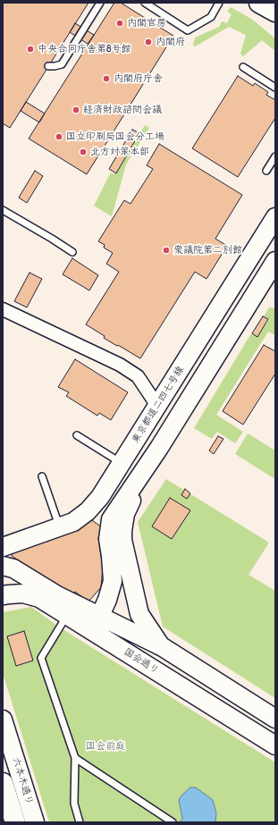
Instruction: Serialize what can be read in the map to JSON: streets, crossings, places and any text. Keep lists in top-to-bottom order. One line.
{"streets":{"main road":["東京都道二四七号線","国会通り","六本木通り"]},"parks":["国会前庭"],"places":["内閣官房","内閣府","中央合同庁舎第8号館","内閣府庁舎","経済財政諮問会議","国立印刷局国会分工場","北方対策本部","衆議院第二別館"]}
